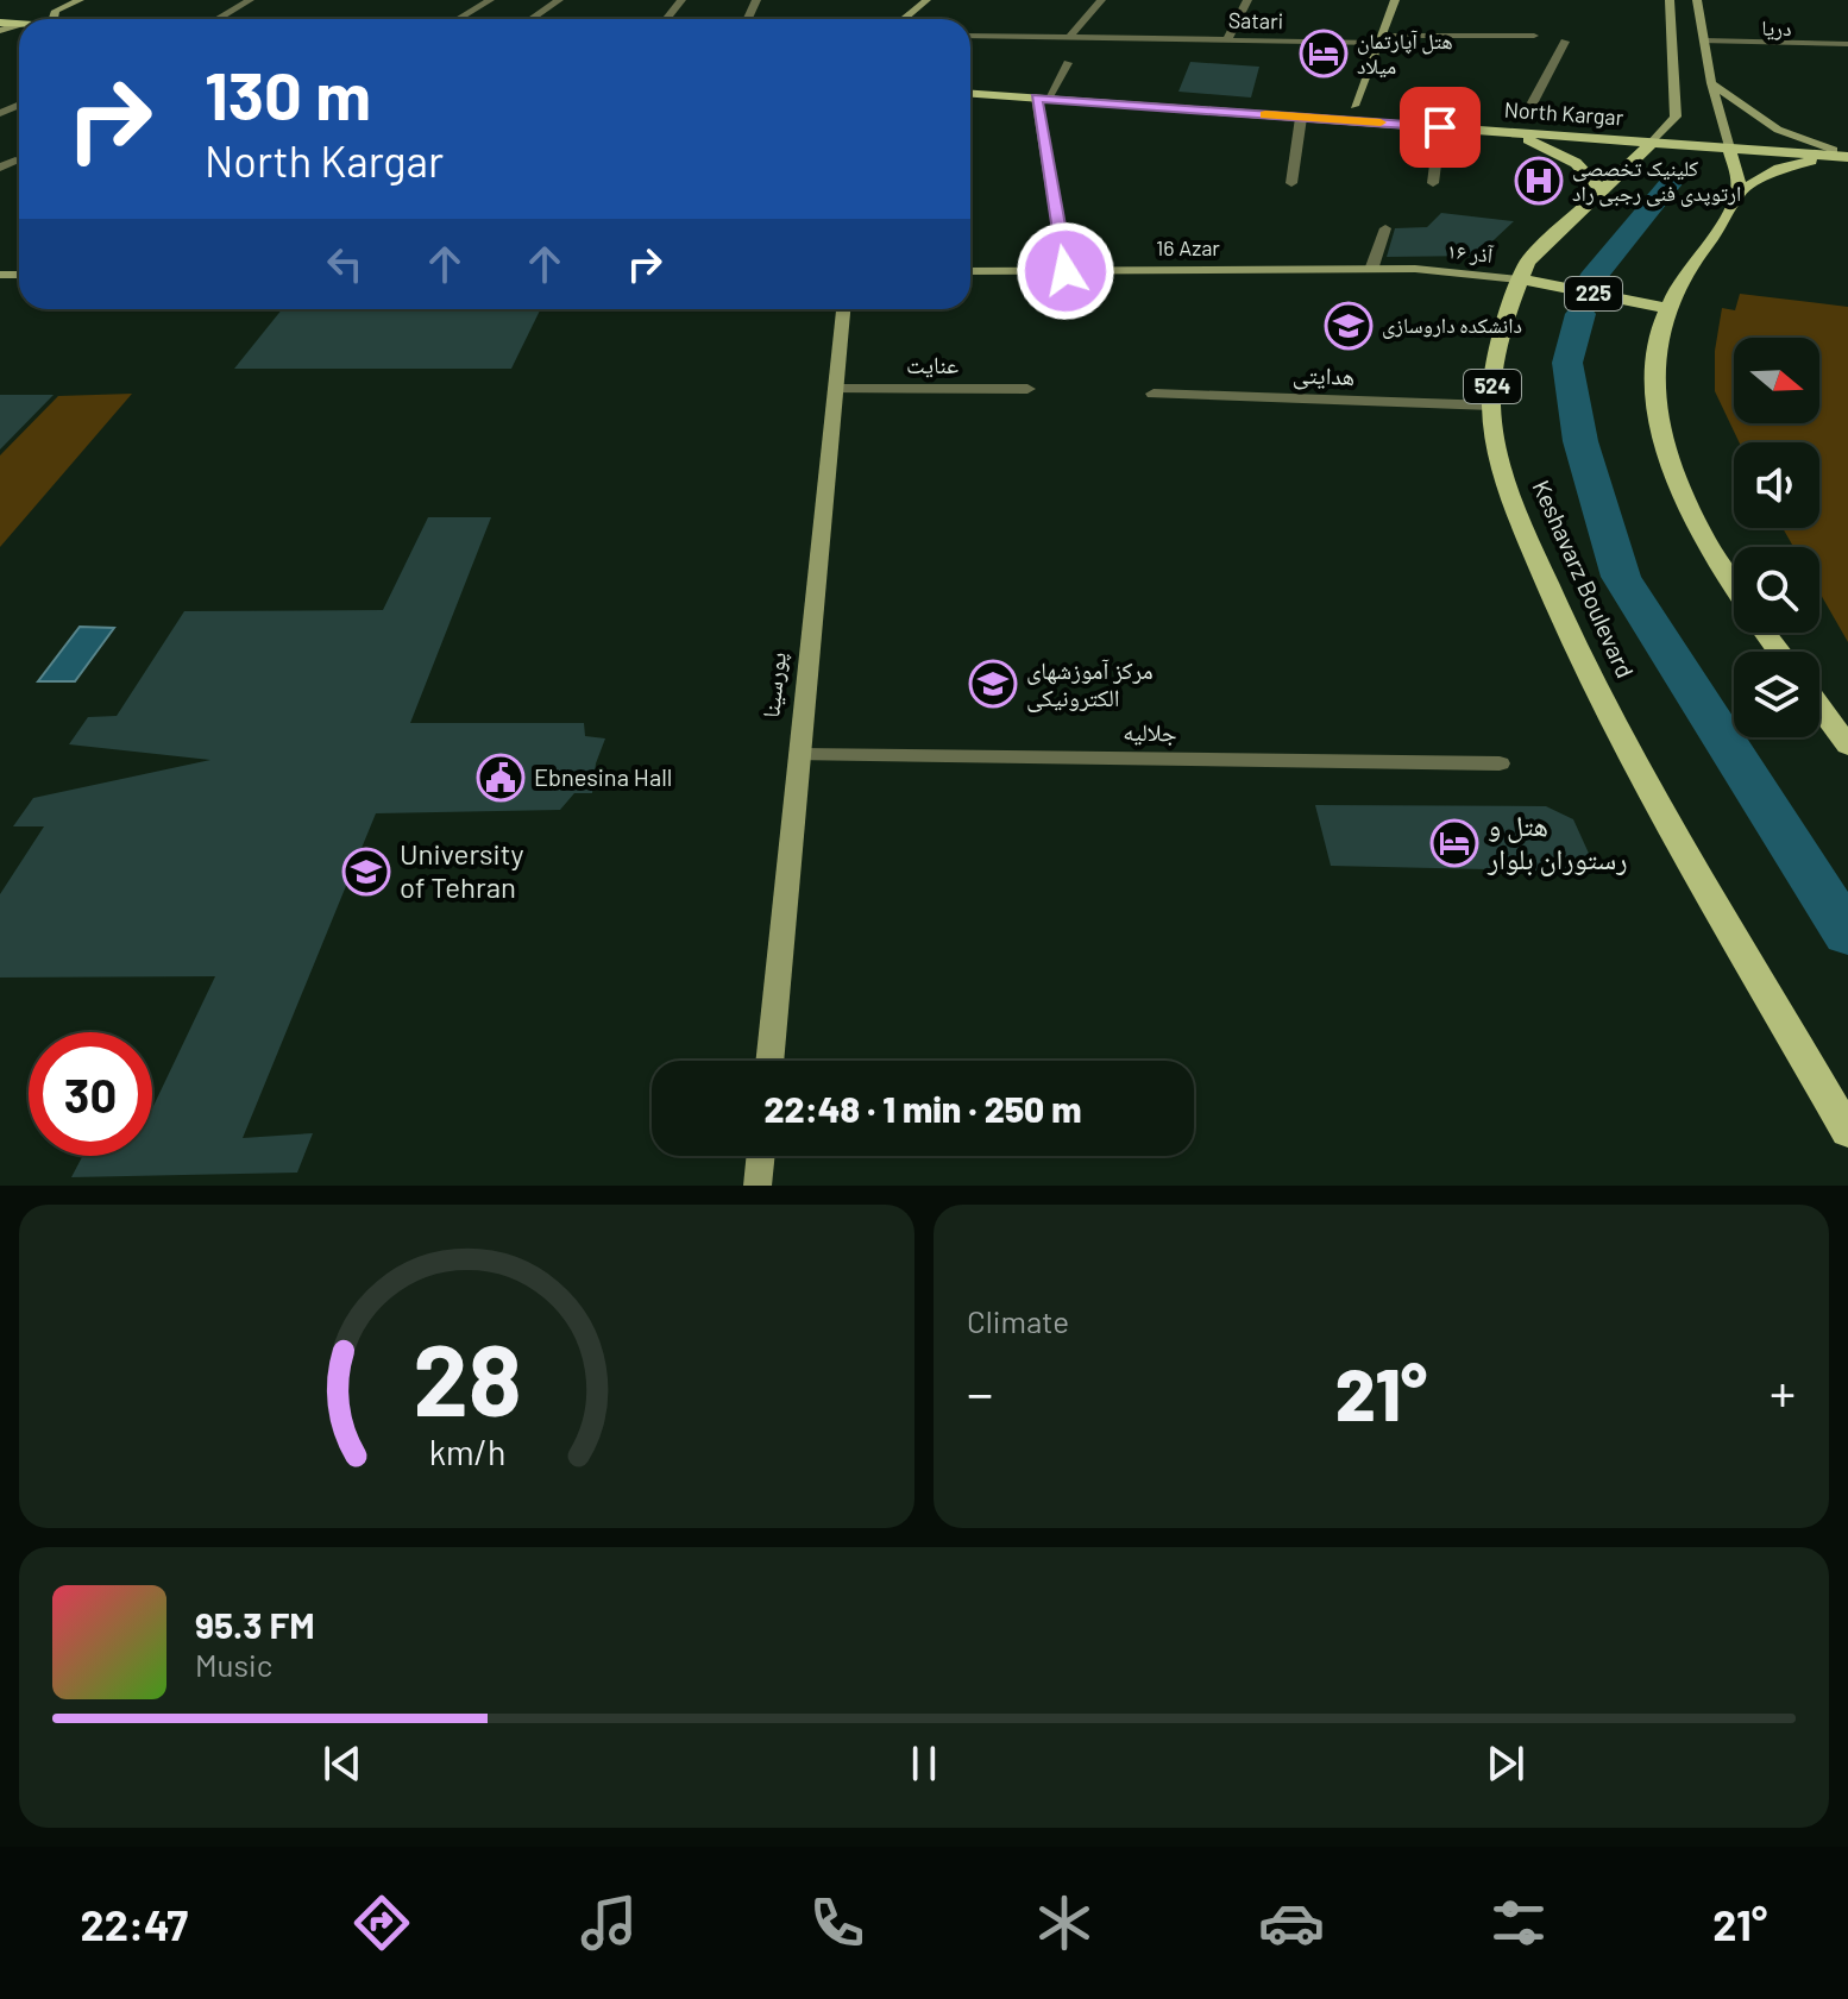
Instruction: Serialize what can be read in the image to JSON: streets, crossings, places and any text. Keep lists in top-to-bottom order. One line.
{"streets":{"main road":["North Kargar","225","524","Keshavarz Boulevard"],"street":["Satari","دریا","16 Azar","۱۶ آذر","عنایت","هدایتی","پورسینا","جلالیه"]},"crossings":[["North Kargar","Keshavarz Boulevard"],["16 Azar","۱۶ آذر"],["۱۶ آذر","225"],["۱۶ آذر","Keshavarz Boulevard"],["225","Keshavarz Boulevard"],["عنایت","پورسینا"],["هدایتی","Keshavarz Boulevard"],["پورسینا","جلالیه"]],"places":{"hotel":["هتل آپارتمان میلاد","هتل و رستوران بلوار"],"hospital":["کلینیک تخصصی ارتوپدی فنی رجبی راد"],"school or university":["دانشکده داروسازی","مرکز آموزشهای الکترونیکی","University of Tehran"],"public building":["Ebnesina Hall"]},"north":"right","page":{"turn":["130 m","North Kargar"],"limit":"30","trip":"22:48 · 1 min · 250 m","tile":"Climate","heat":["−","21°","+"],"song":["95.3 FM","Music"],"tabs":["22:47","21°"],"gauge":["28","km/h"]}}
